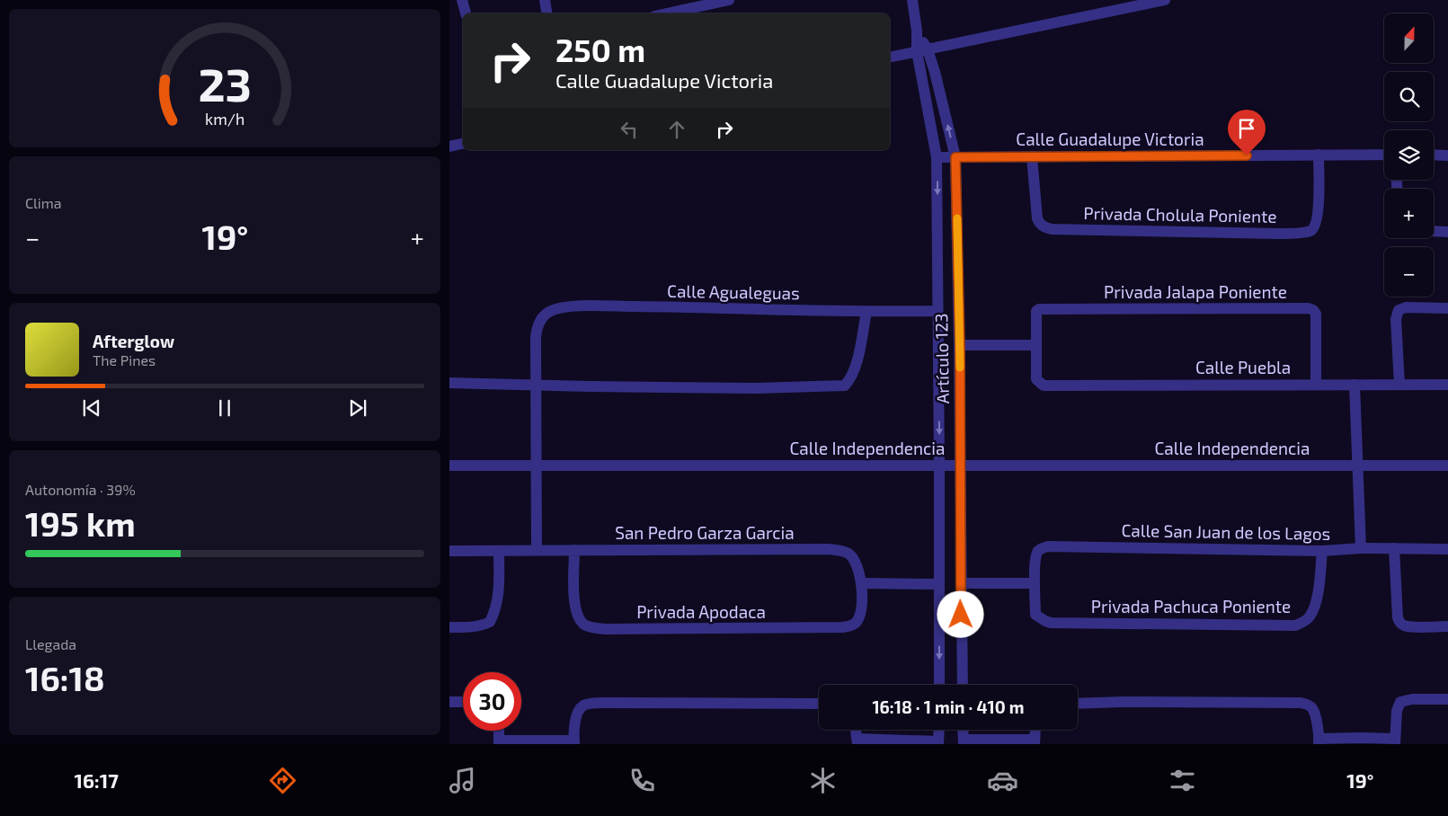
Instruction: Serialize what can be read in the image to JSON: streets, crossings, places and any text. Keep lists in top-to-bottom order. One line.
{"streets":{"street":["Calle Guadalupe Victoria","Privada Cholula Poniente","Calle Agualeguas","Privada Jalapa Poniente","Artículo 123","Calle Puebla","Calle Independencia","Calle San Juan de los Lagos","San Pedro Garza Garcia","Privada Pachuca Poniente","Privada Apodaca"]},"crossings":[["Calle Guadalupe Victoria","Privada Cholula Poniente"],["Calle Guadalupe Victoria","Artículo 123"],["Calle Agualeguas","Artículo 123"],["Privada Jalapa Poniente","Calle Puebla"],["Artículo 123","Calle Independencia"],["Calle San Juan de los Lagos","Privada Pachuca Poniente"],["San Pedro Garza Garcia","Privada Apodaca"]],"north":"top","page":{"map_buttons":["+","−"],"turn":["250 m","Calle Guadalupe Victoria"],"tile":["Clima",["Autonomía · 39%","195 km"],["Llegada","16:18"]],"heat":["−","19°","+"],"song":["Afterglow","The Pines"],"limit":"30","trip":"16:18 · 1 min · 410 m","tabs":["16:17","19°"],"gauge":["23","km/h"]}}
